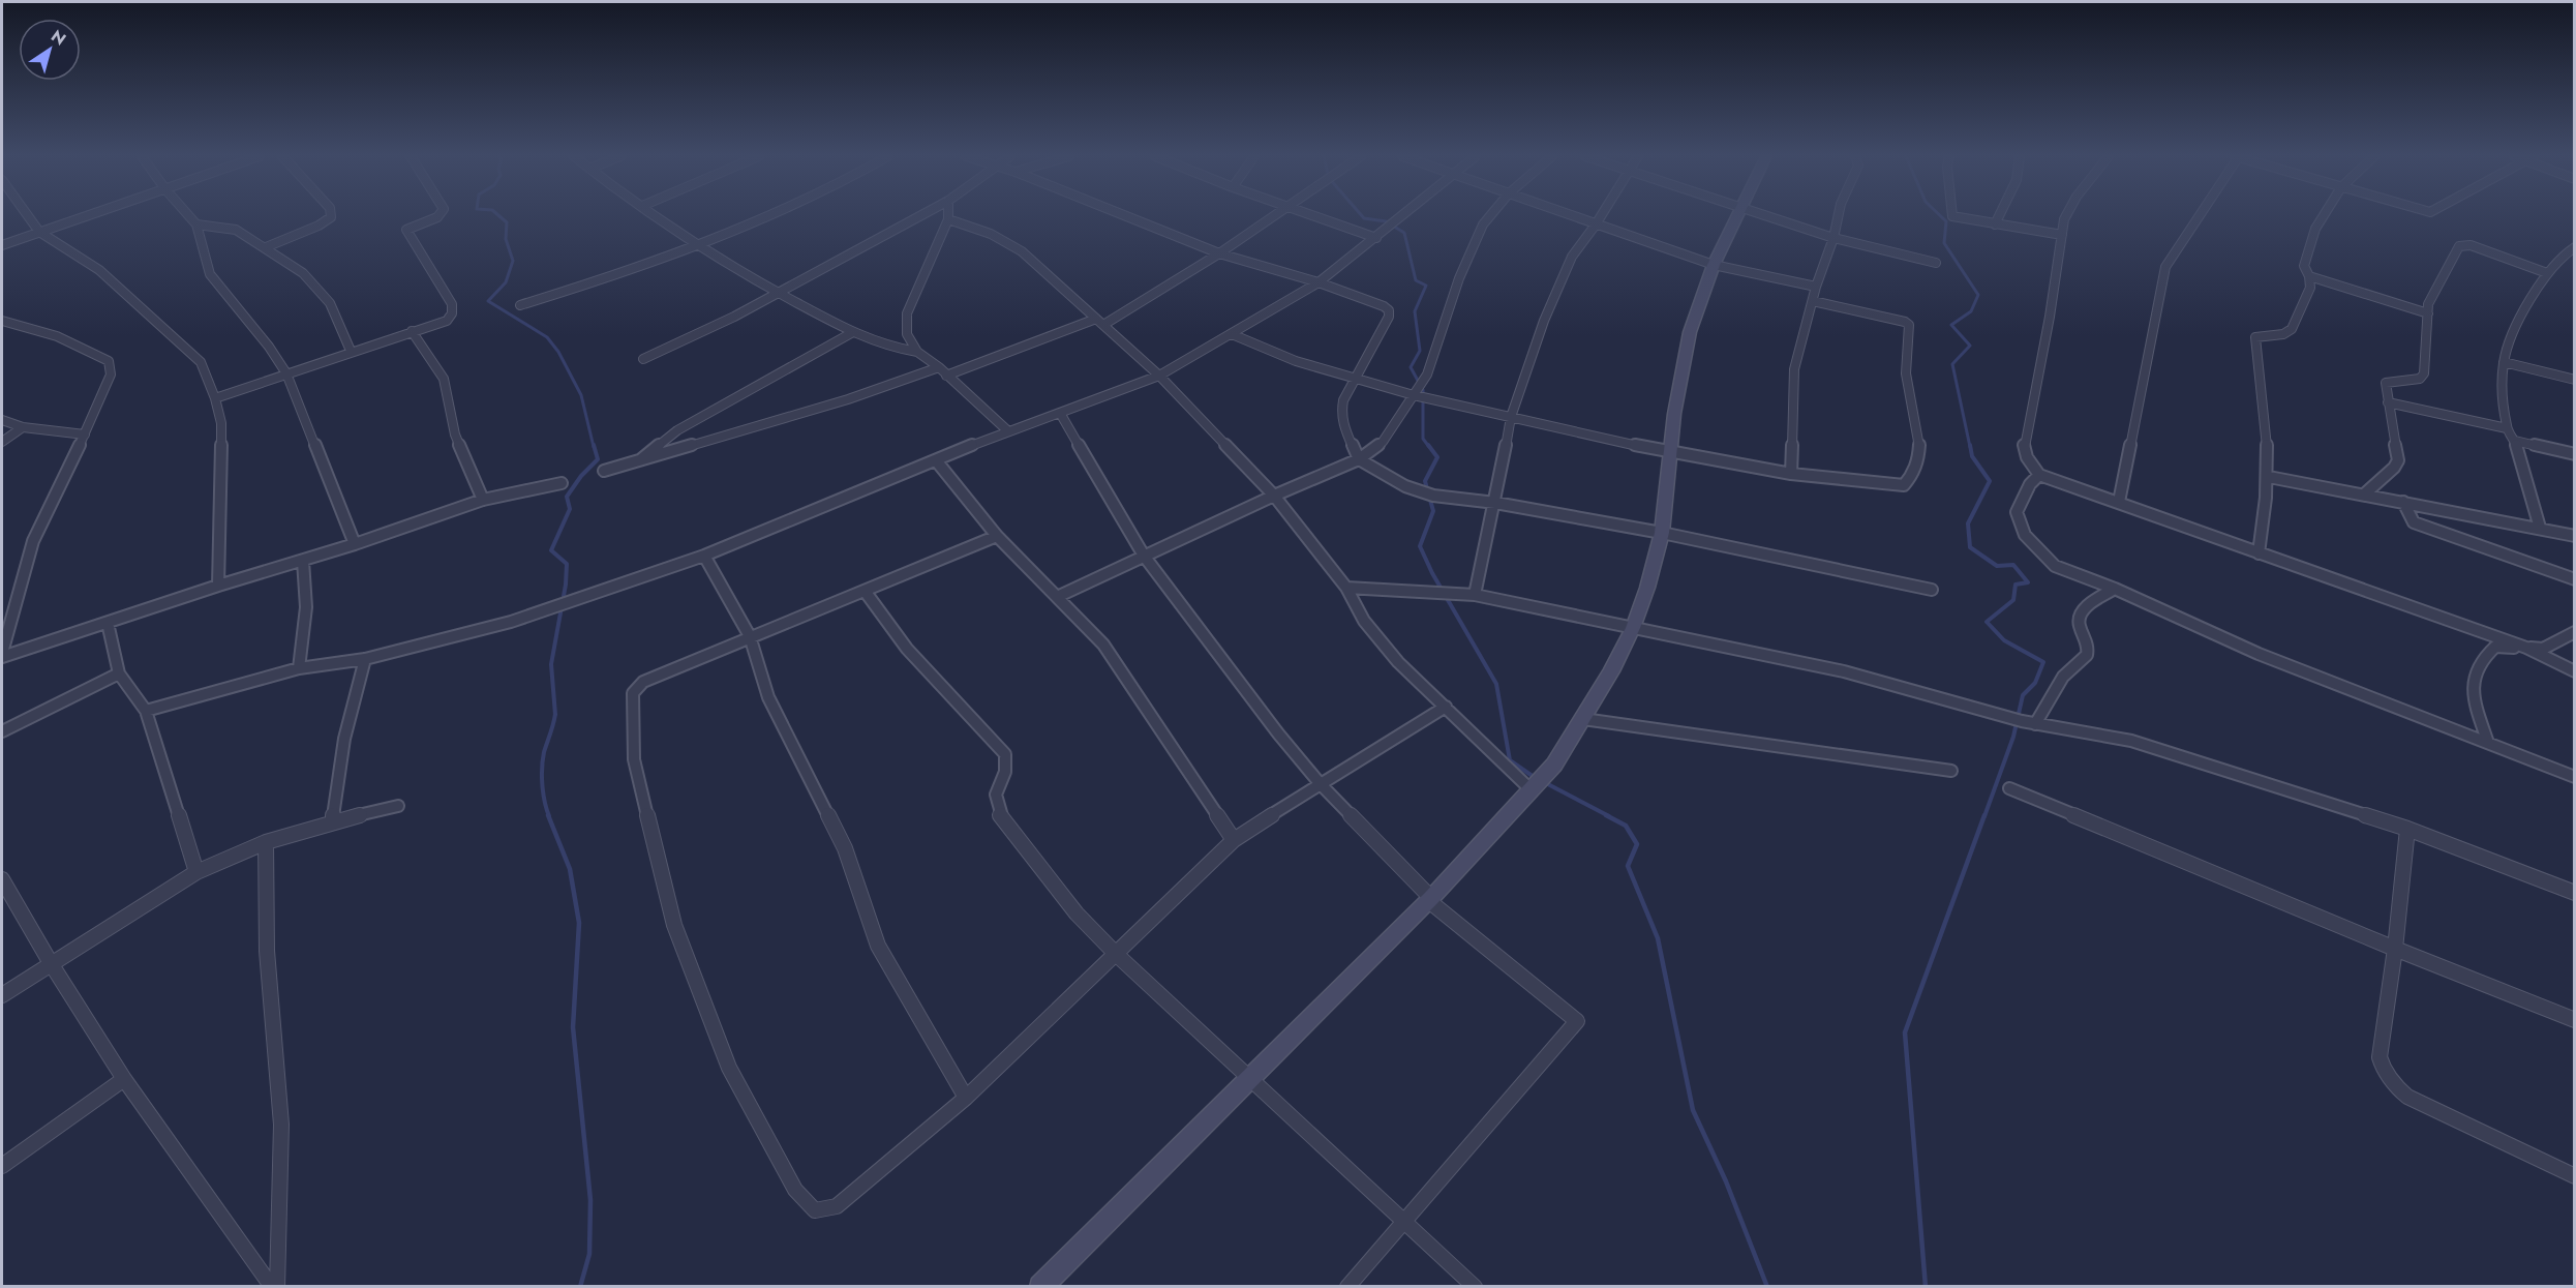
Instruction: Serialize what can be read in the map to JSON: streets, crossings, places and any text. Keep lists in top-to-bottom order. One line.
{"north":"top right"}
